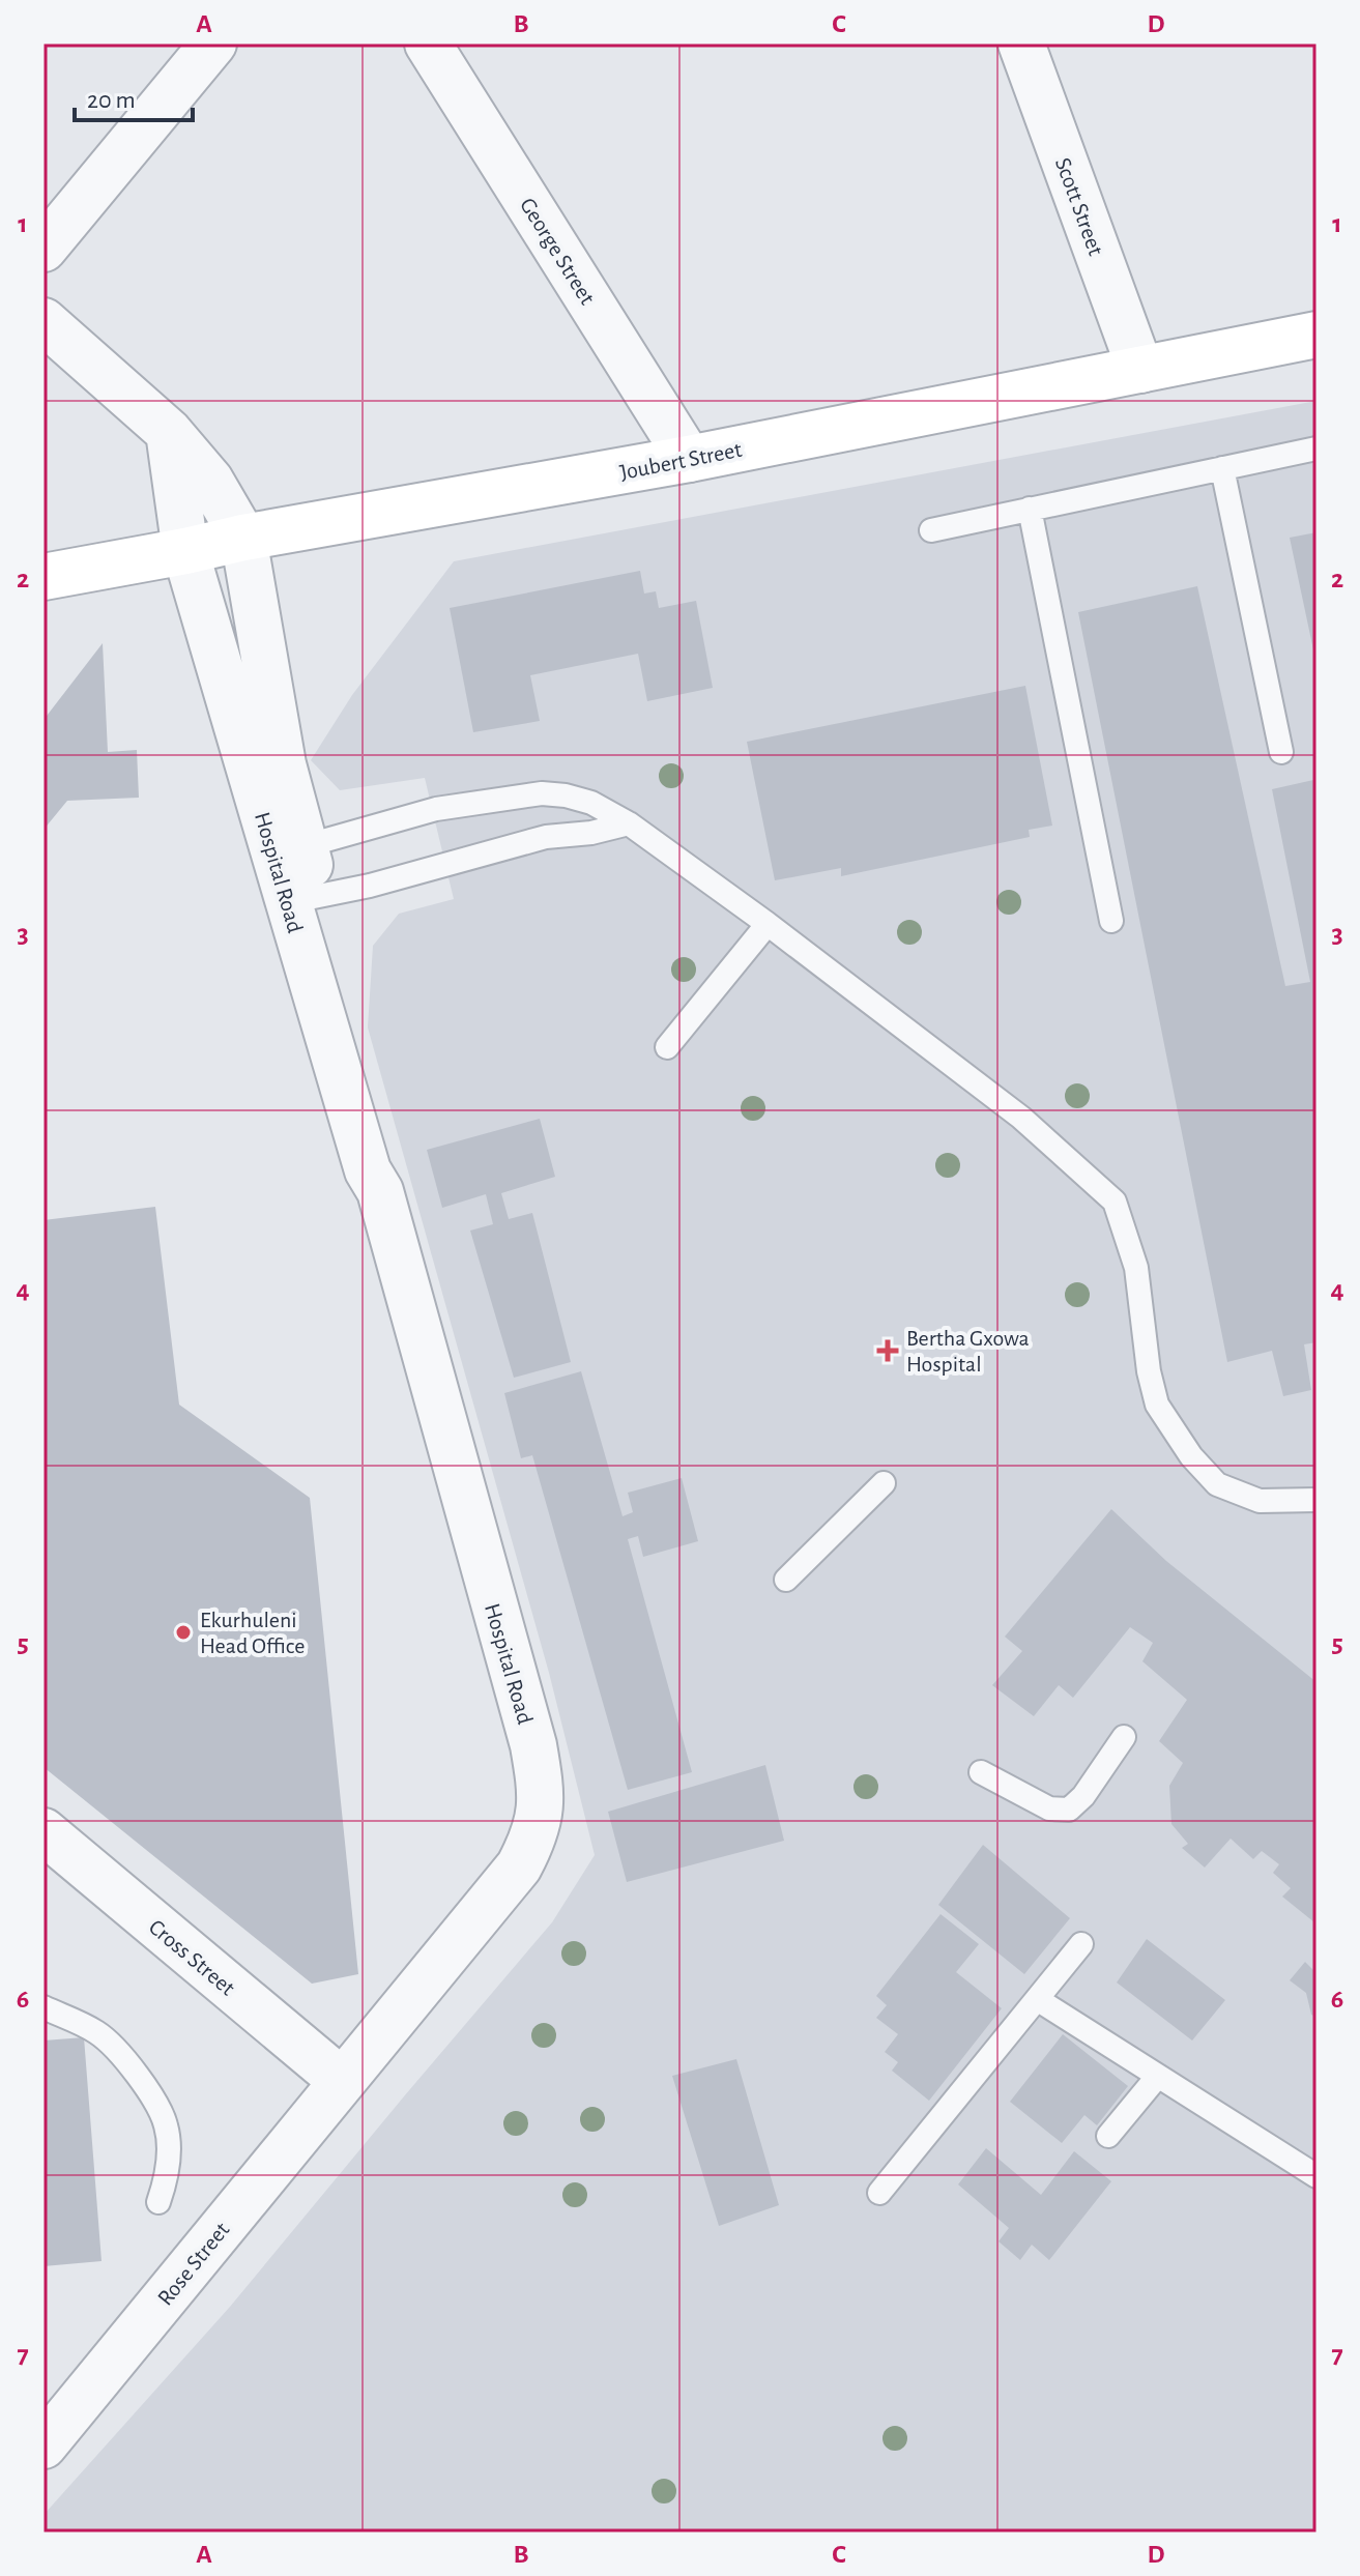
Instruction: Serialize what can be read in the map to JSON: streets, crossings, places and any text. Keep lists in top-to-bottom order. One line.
{"streets":{"main road":["Joubert Street"],"street":["Scott Street","George Street","Hospital Road","Cross Street","Rose Street"]},"crossings":[["Scott Street","Joubert Street"],["George Street","Joubert Street"],["Joubert Street","Hospital Road"],["Hospital Road","Cross Street"],["Hospital Road","Rose Street"],["Cross Street","Rose Street"]],"places":{"health":["Bertha Gxowa Hospital"],"other":["Ekurhuleni Head Office"]},"scale_bar":"20 m","grid":{"columns":["A","B","C","D"],"rows":["1","2","3","4","5","6","7"]}}
